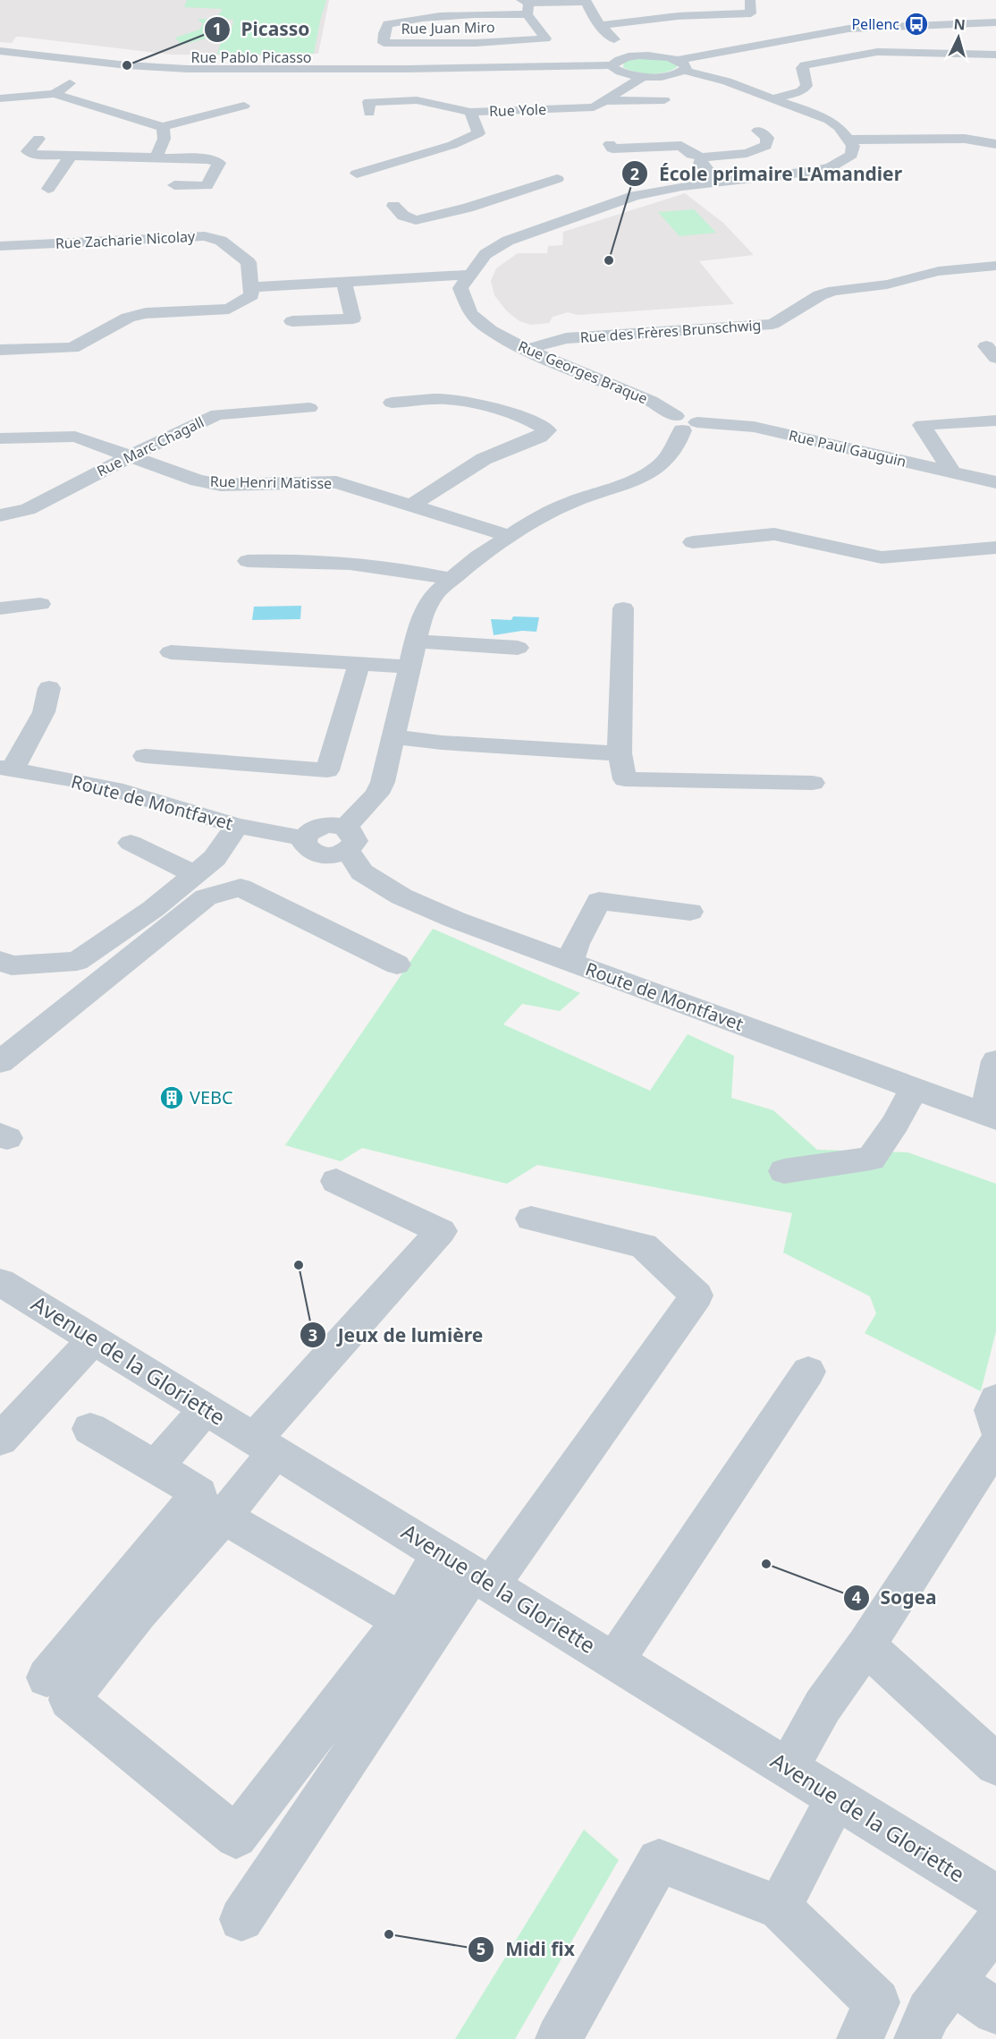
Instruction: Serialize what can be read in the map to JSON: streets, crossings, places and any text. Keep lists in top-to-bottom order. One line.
{"streets":{"street":["Rue Juan Miro","Rue Pablo Picasso","Rue Yole","Rue Zacharie Nicolay","Rue des Frères Brunschwig","Rue Georges Braque","Rue Marc Chagall","Rue Paul Gauguin","Rue Henri Matisse","Route de Montfavet","Avenue de la Gloriette"]},"crossings":[["Rue des Frères Brunschwig","Rue Georges Braque"],["Rue Georges Braque","Rue Paul Gauguin"],["Rue Marc Chagall","Rue Henri Matisse"]],"places":{"bus stop":["Pellenc"],"other":["Picasso","École primaire L'Amandier","Jeux de lumière","Sogea","Midi fix"],"building":["VEBC"]},"north":"top"}
